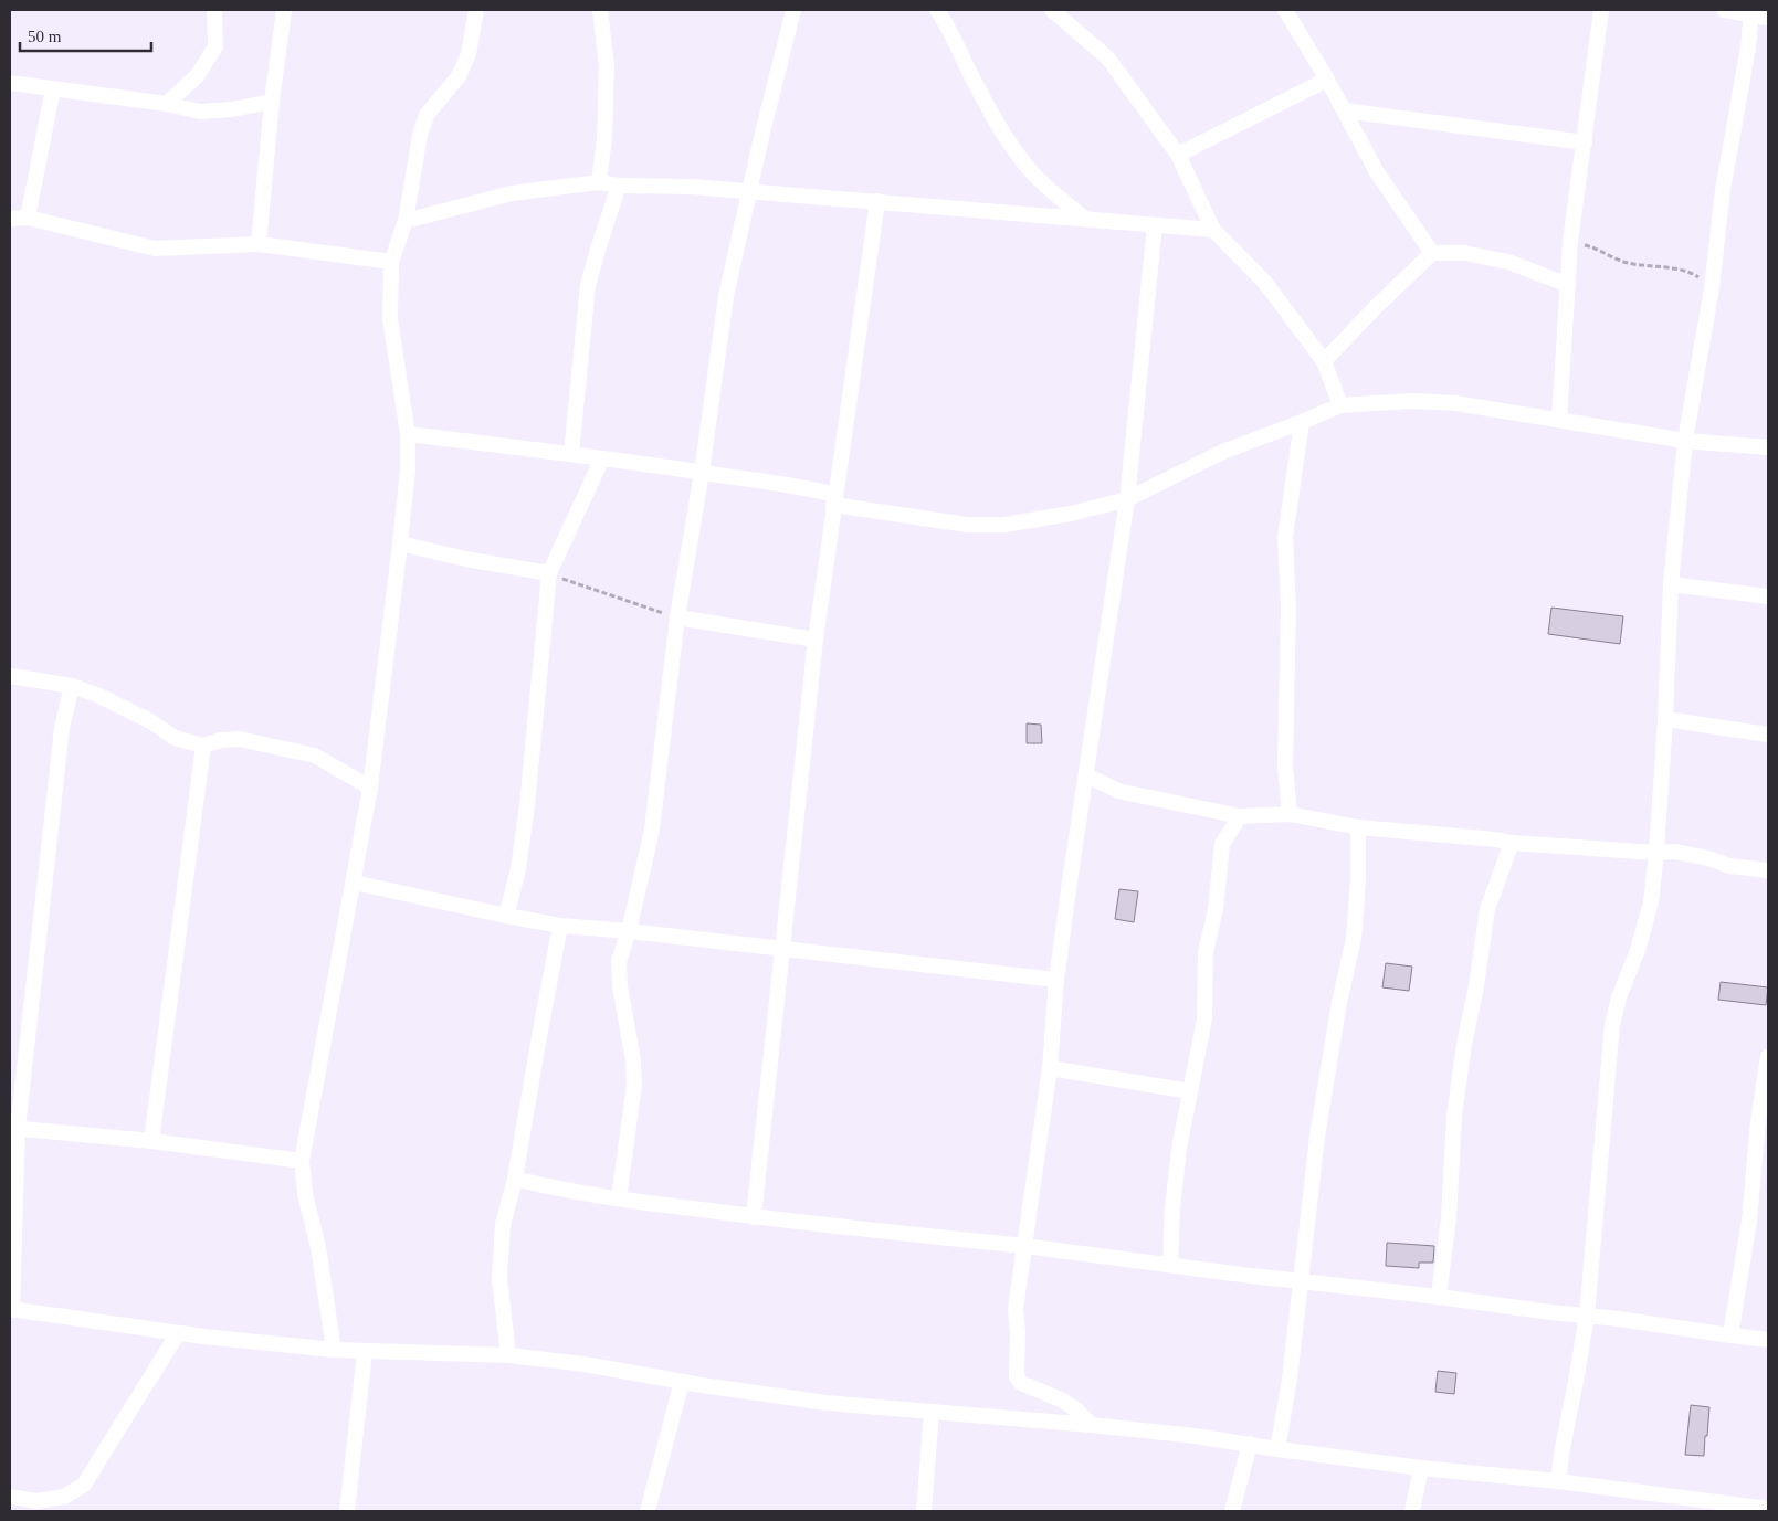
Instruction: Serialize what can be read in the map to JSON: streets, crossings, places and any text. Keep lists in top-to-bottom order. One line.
{"scale_bar":"50 m"}
